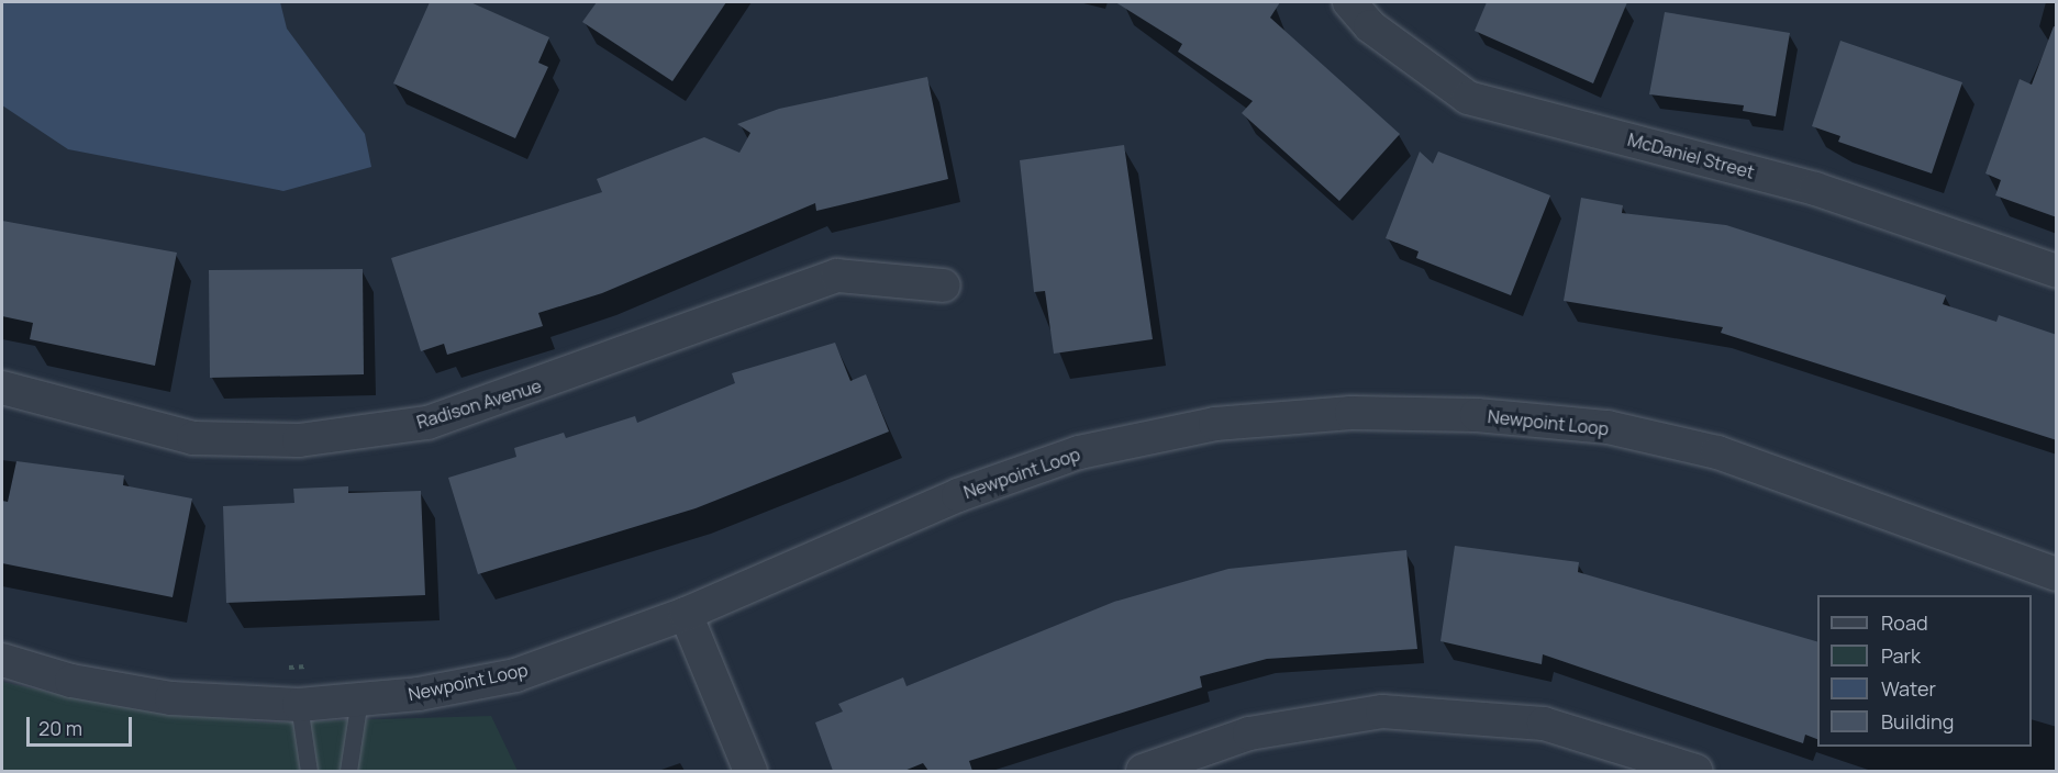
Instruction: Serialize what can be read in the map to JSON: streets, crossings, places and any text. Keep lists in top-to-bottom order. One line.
{"streets":{"street":["McDaniel Street","Radison Avenue","Newpoint Loop"]},"legend":["Road","Park","Water","Building"],"scale_bar":"20 m"}
